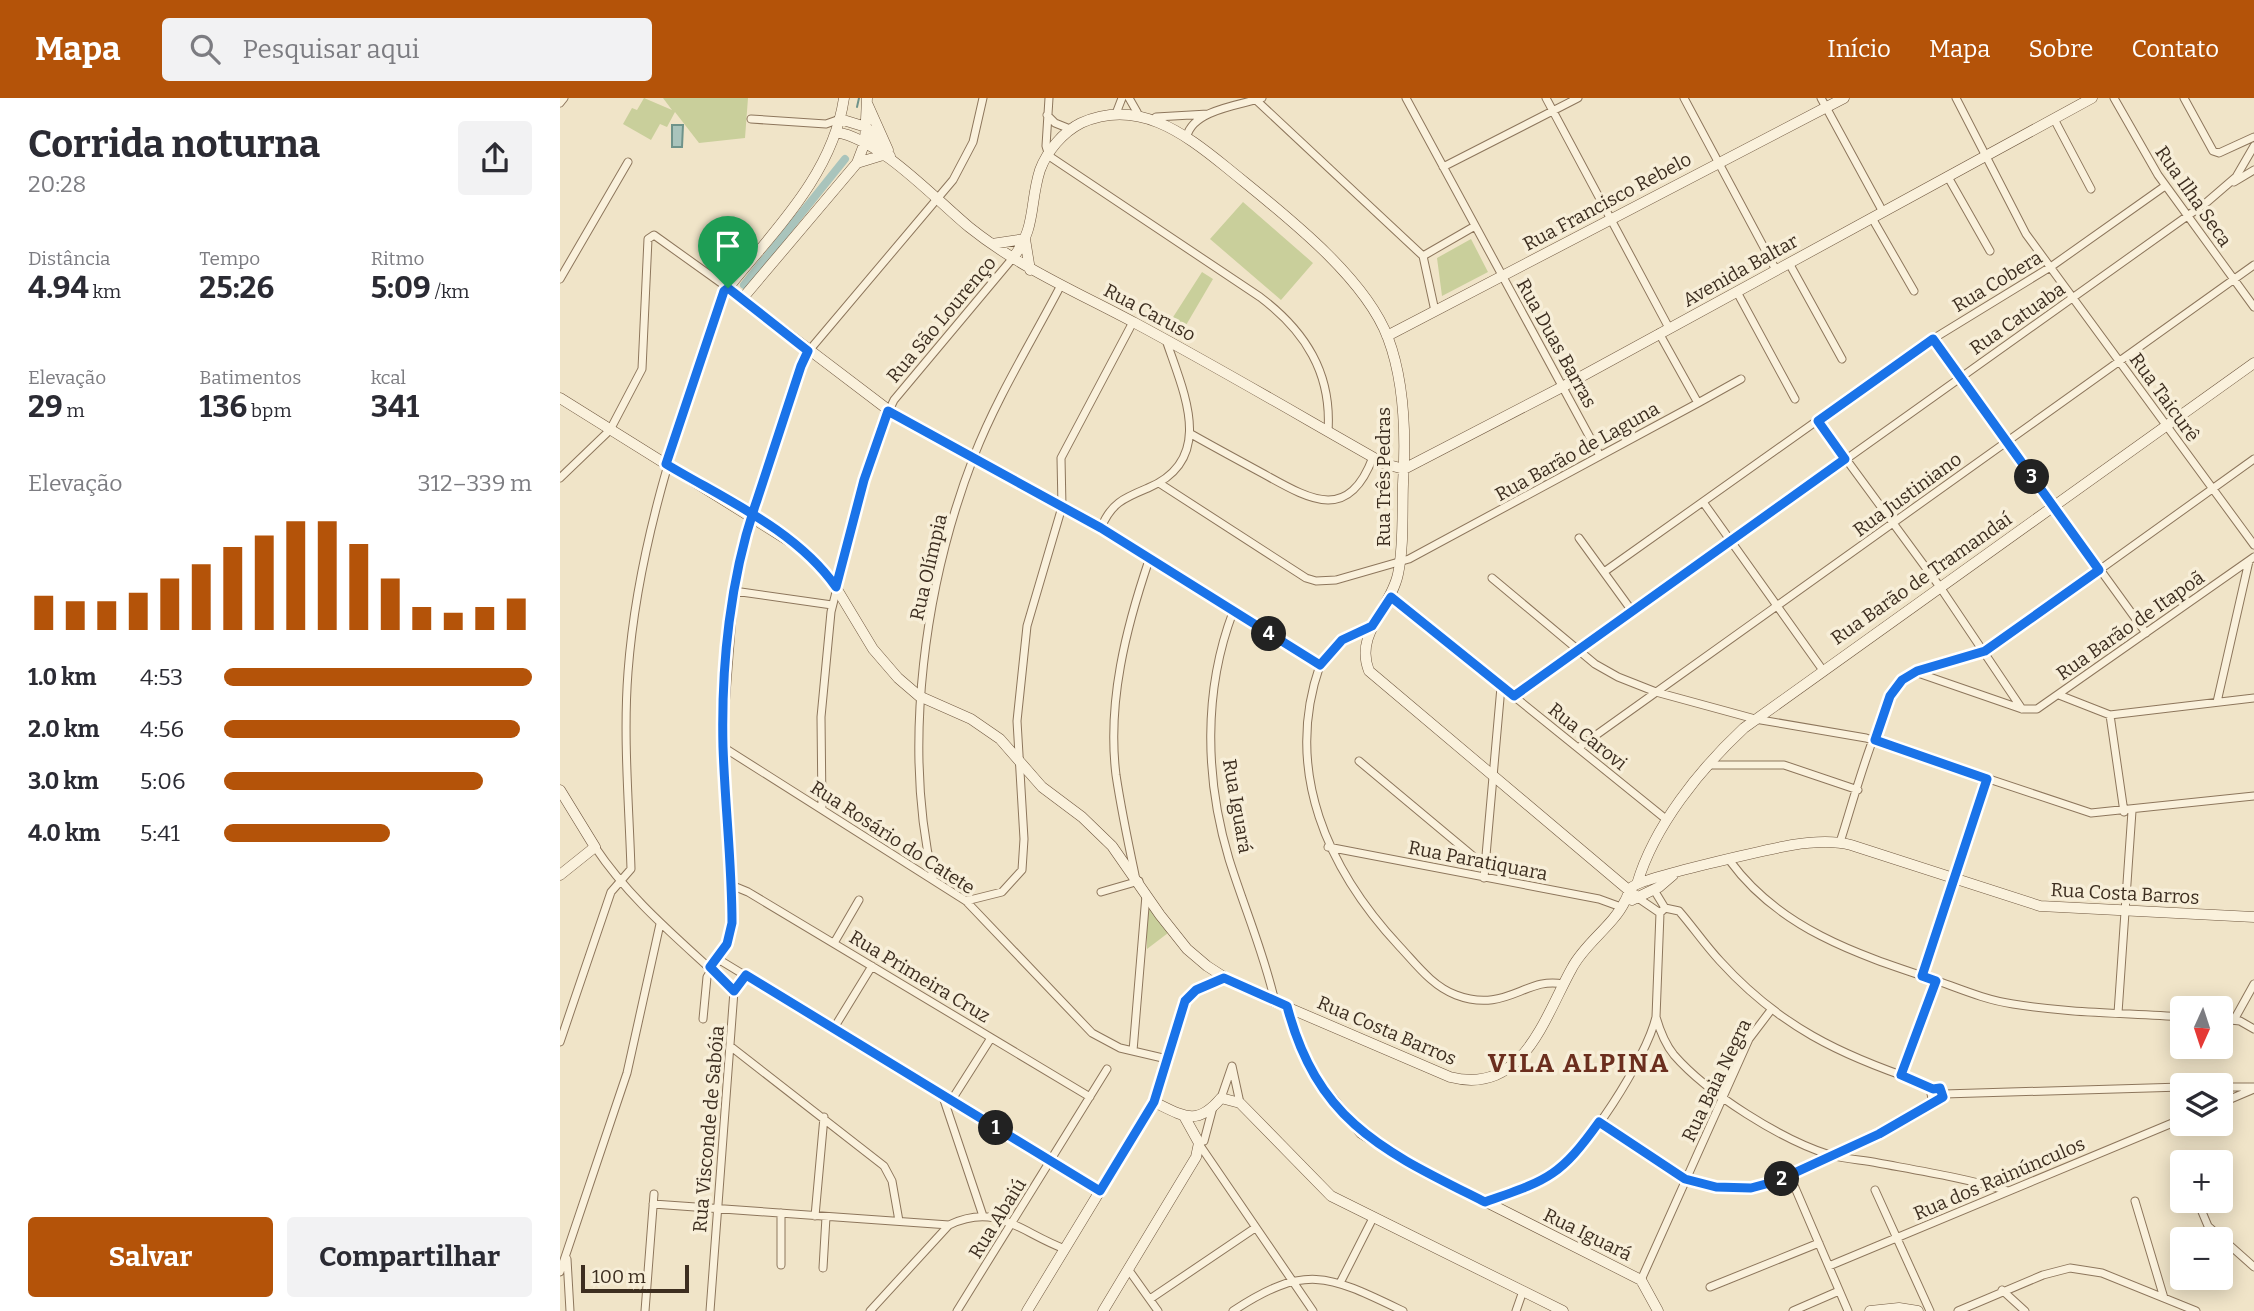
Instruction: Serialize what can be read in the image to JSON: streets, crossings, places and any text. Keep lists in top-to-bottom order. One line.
{"streets":{"street":["Rua Ilha Seca","Rua Francisco Rebelo","Avenida Baltar","Rua Cobera","Rua Caruso","Rua Catuaba","Rua São Lourenço","Rua Duas Barras","Rua Taicurê","Rua Barão de Laguna","Rua Três Pedras","Rua Justiniano","Rua Olímpia","Rua Barão de Tramandaí","Rua Barão de Itapoã","Rua Carovi","Rua Iguará","Rua Rosário do Catete","Rua Paratiquara","Rua Costa Barros","Rua Primeira Cruz","Rua Baia Negra","Rua Visconde de Sabóia","Rua dos Rainúnculos","Rua Abaiú"]},"crossings":[["Rua Ilha Seca","Rua Cobera"],["Rua Ilha Seca","Rua Catuaba"],["Rua Ilha Seca","Rua Justiniano"],["Rua Francisco Rebelo","Rua Duas Barras"],["Rua Francisco Rebelo","Rua Três Pedras"],["Avenida Baltar","Rua Caruso"],["Avenida Baltar","Rua Duas Barras"],["Avenida Baltar","Rua Taicurê"],["Avenida Baltar","Rua Três Pedras"],["Rua Cobera","Rua Taicurê"],["Rua Caruso","Rua São Lourenço"],["Rua Caruso","Rua Três Pedras"],["Rua Caruso","Rua Olímpia"],["Rua Catuaba","Rua Taicurê"],["Rua Catuaba","Rua Carovi"],["Rua São Lourenço","Rua Rosário do Catete"],["Rua São Lourenço","Rua Costa Barros"],["Rua Duas Barras","Rua Barão de Laguna"],["Rua Taicurê","Rua Justiniano"],["Rua Taicurê","Rua Barão de Tramandaí"],["Rua Barão de Laguna","Rua Três Pedras"],["Rua Três Pedras","Rua Barão de Tramandaí"],["Rua Três Pedras","Rua Carovi"],["Rua Três Pedras","Rua Costa Barros"],["Rua Justiniano","Rua Carovi"],["Rua Olímpia","Rua Rosário do Catete"],["Rua Olímpia","Rua Costa Barros"],["Rua Barão de Tramandaí","Rua Carovi"],["Rua Barão de Tramandaí","Rua Costa Barros"],["Rua Iguará","Rua Costa Barros"],["Rua Iguará","Rua Baia Negra"],["Rua Paratiquara","Rua Costa Barros"],["Rua Primeira Cruz","Rua Abaiú"]],"districts":["VILA ALPINA"],"scale_bar":"100 m","north":"bottom","page":{"header":"Mapa","search":"Pesquisar aqui","nav":["Início","Mapa","Sobre","Contato"],"heading":["Corrida noturna","20:28"],"stats":[["Distância","4.94 km"],["Tempo","25:26"],["Ritmo","5:09 /km"],["Elevação","29 m"],["Batimentos","136 bpm"],["kcal","341"]],"chart":["Elevação","312–339 m"],"pins":["3","4","1","2"],"list":[{"name":"1.0 km","note":"4:53"},{"name":"2.0 km","note":"4:56"},{"name":"3.0 km","note":"5:06"},{"name":"4.0 km","note":"5:41"}],"map_buttons":["+","−"],"buttons":["Salvar","Compartilhar"],"scale":"100 m"}}
